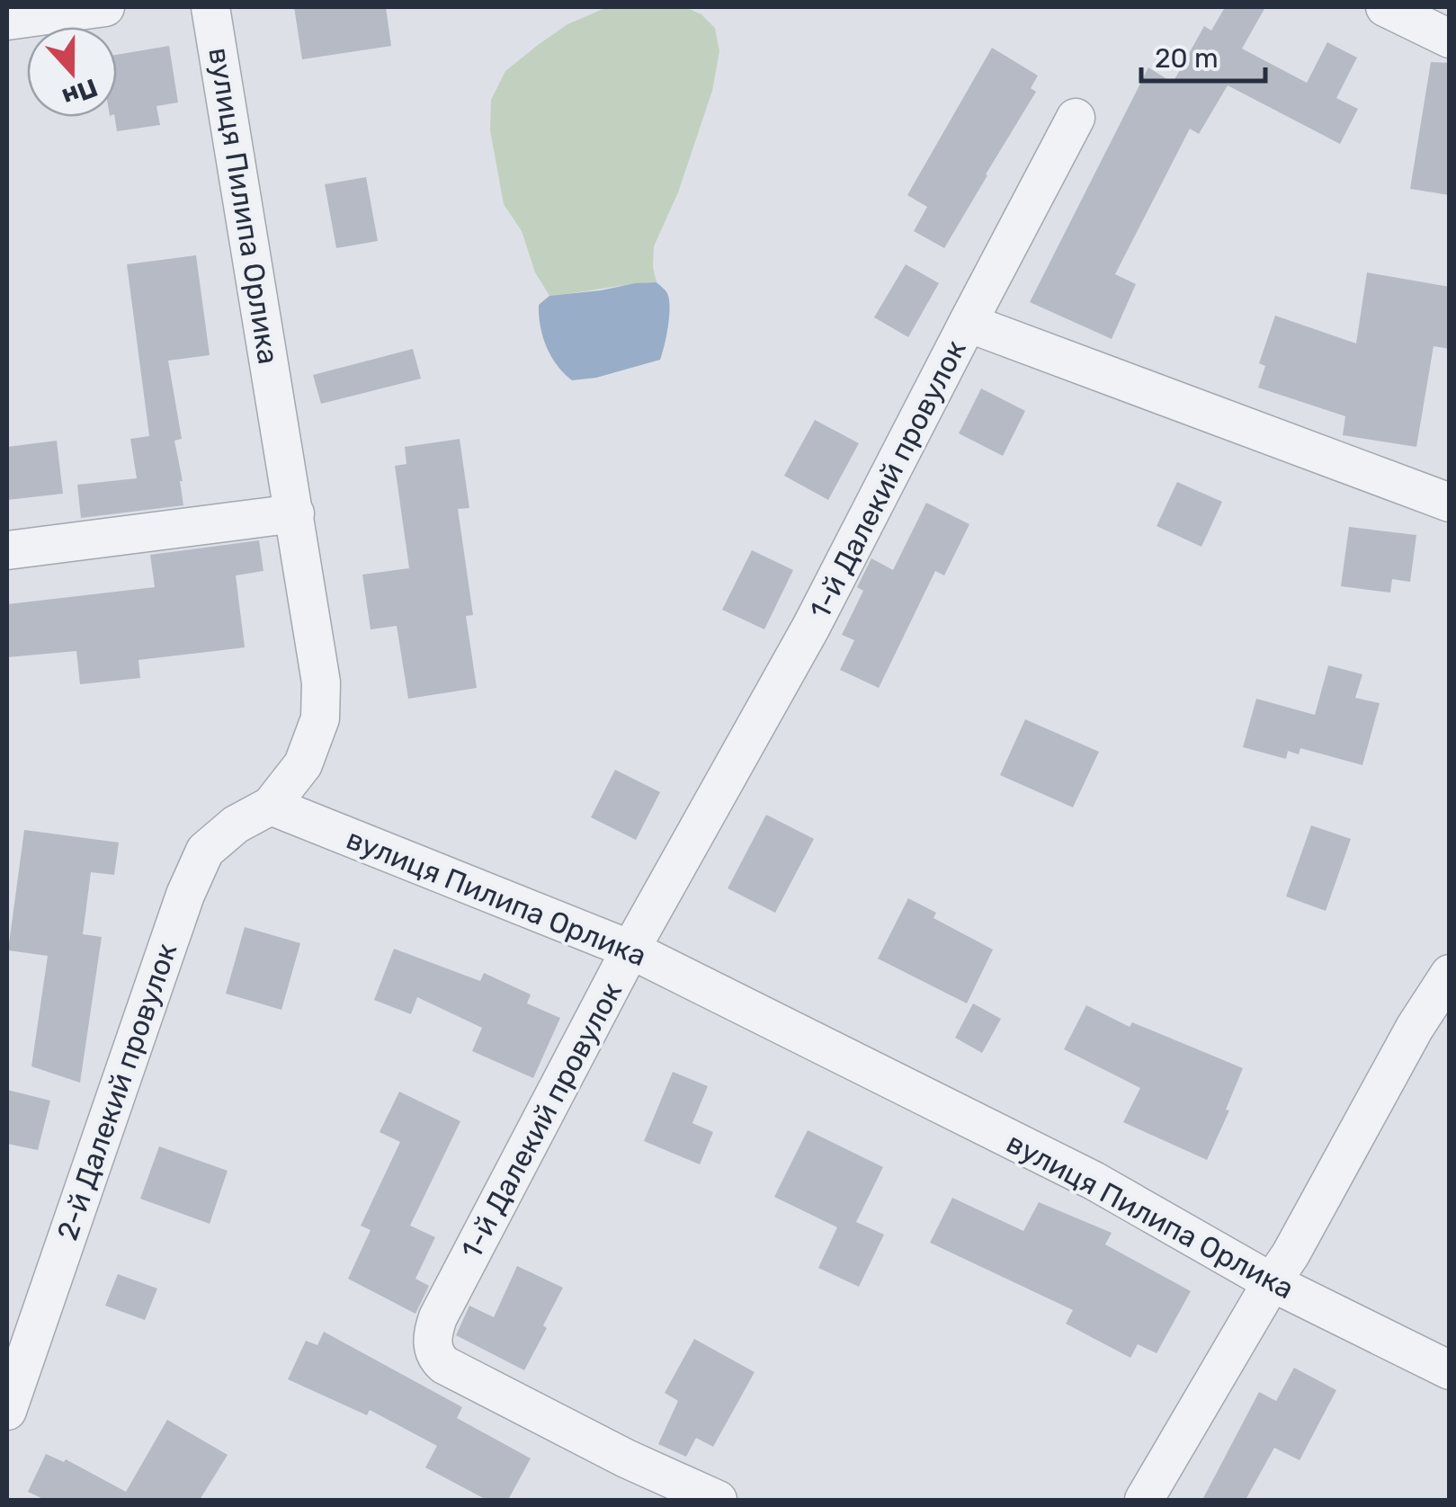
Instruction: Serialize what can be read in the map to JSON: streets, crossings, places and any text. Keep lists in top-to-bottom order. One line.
{"streets":{"street":["вулиця Пилипа Орлика","1-й Далекий провулок","2-й Далекий провулок"]},"crossings":[["вулиця Пилипа Орлика","1-й Далекий провулок"],["вулиця Пилипа Орлика","2-й Далекий провулок"]],"scale_bar":"20 m","north":"bottom"}
